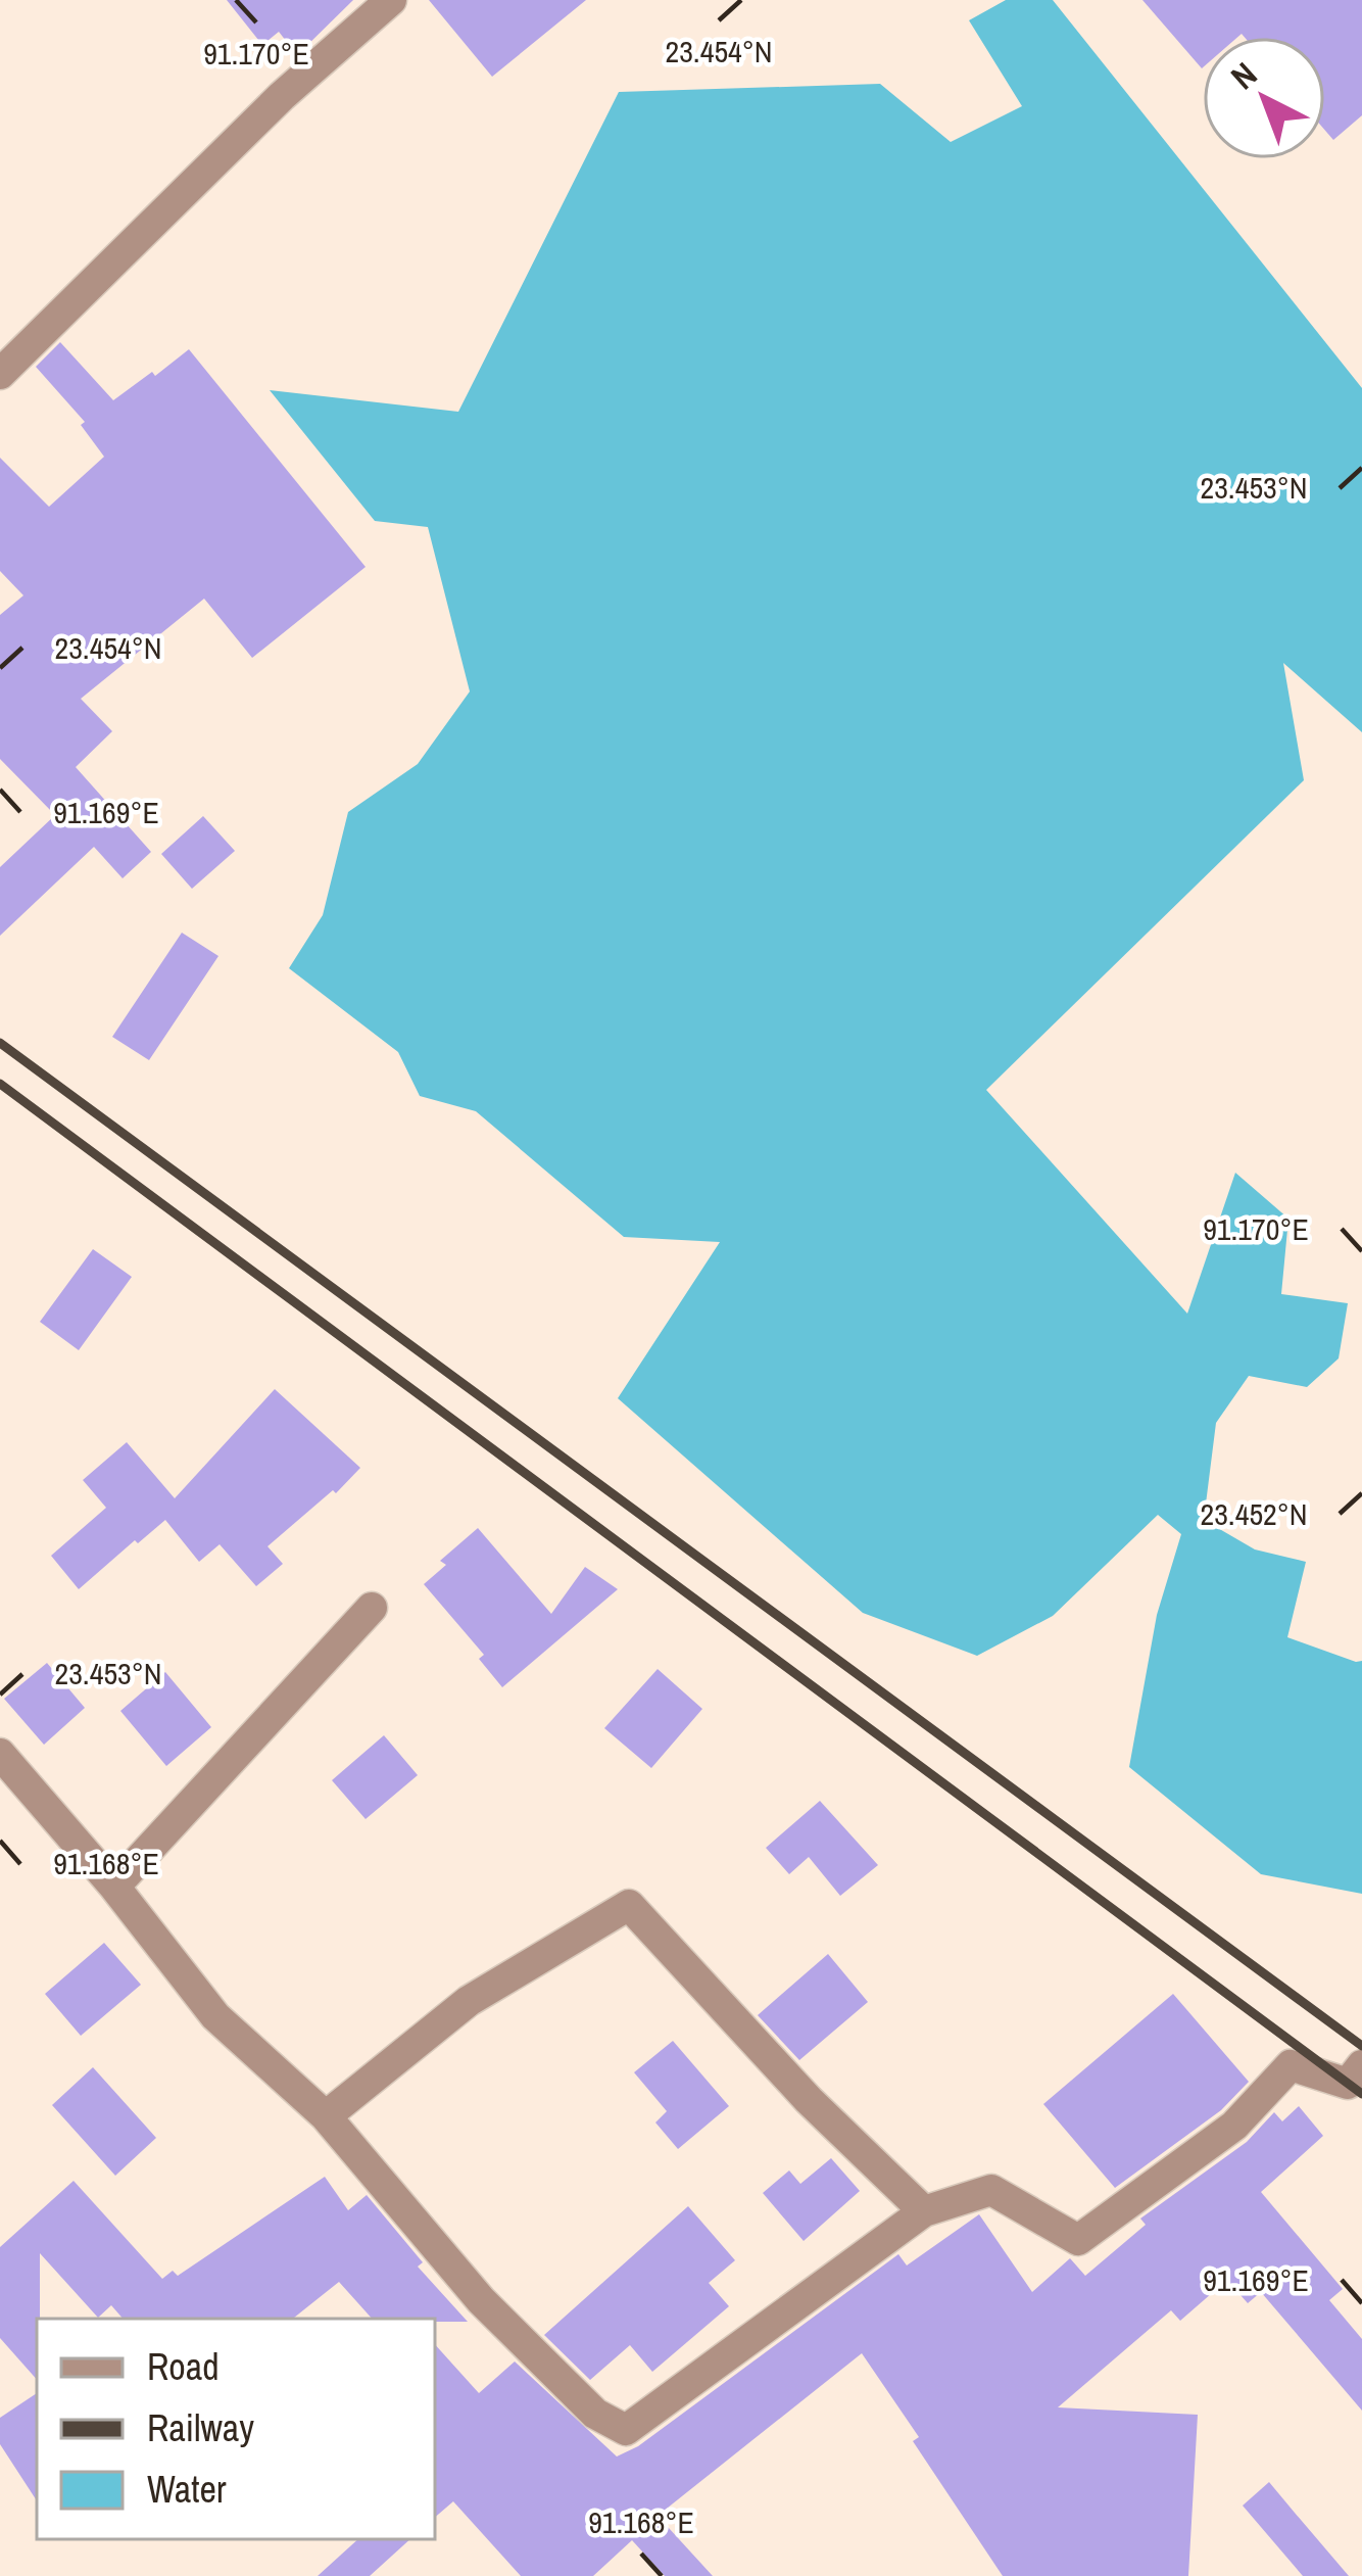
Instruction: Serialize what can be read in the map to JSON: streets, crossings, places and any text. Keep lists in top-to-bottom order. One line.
{"legend":["Road","Railway","Water"],"north":"top left","coordinates":["23.454°N","91.170°E","23.453°N","91.169°E","23.452°N","91.168°E"]}
